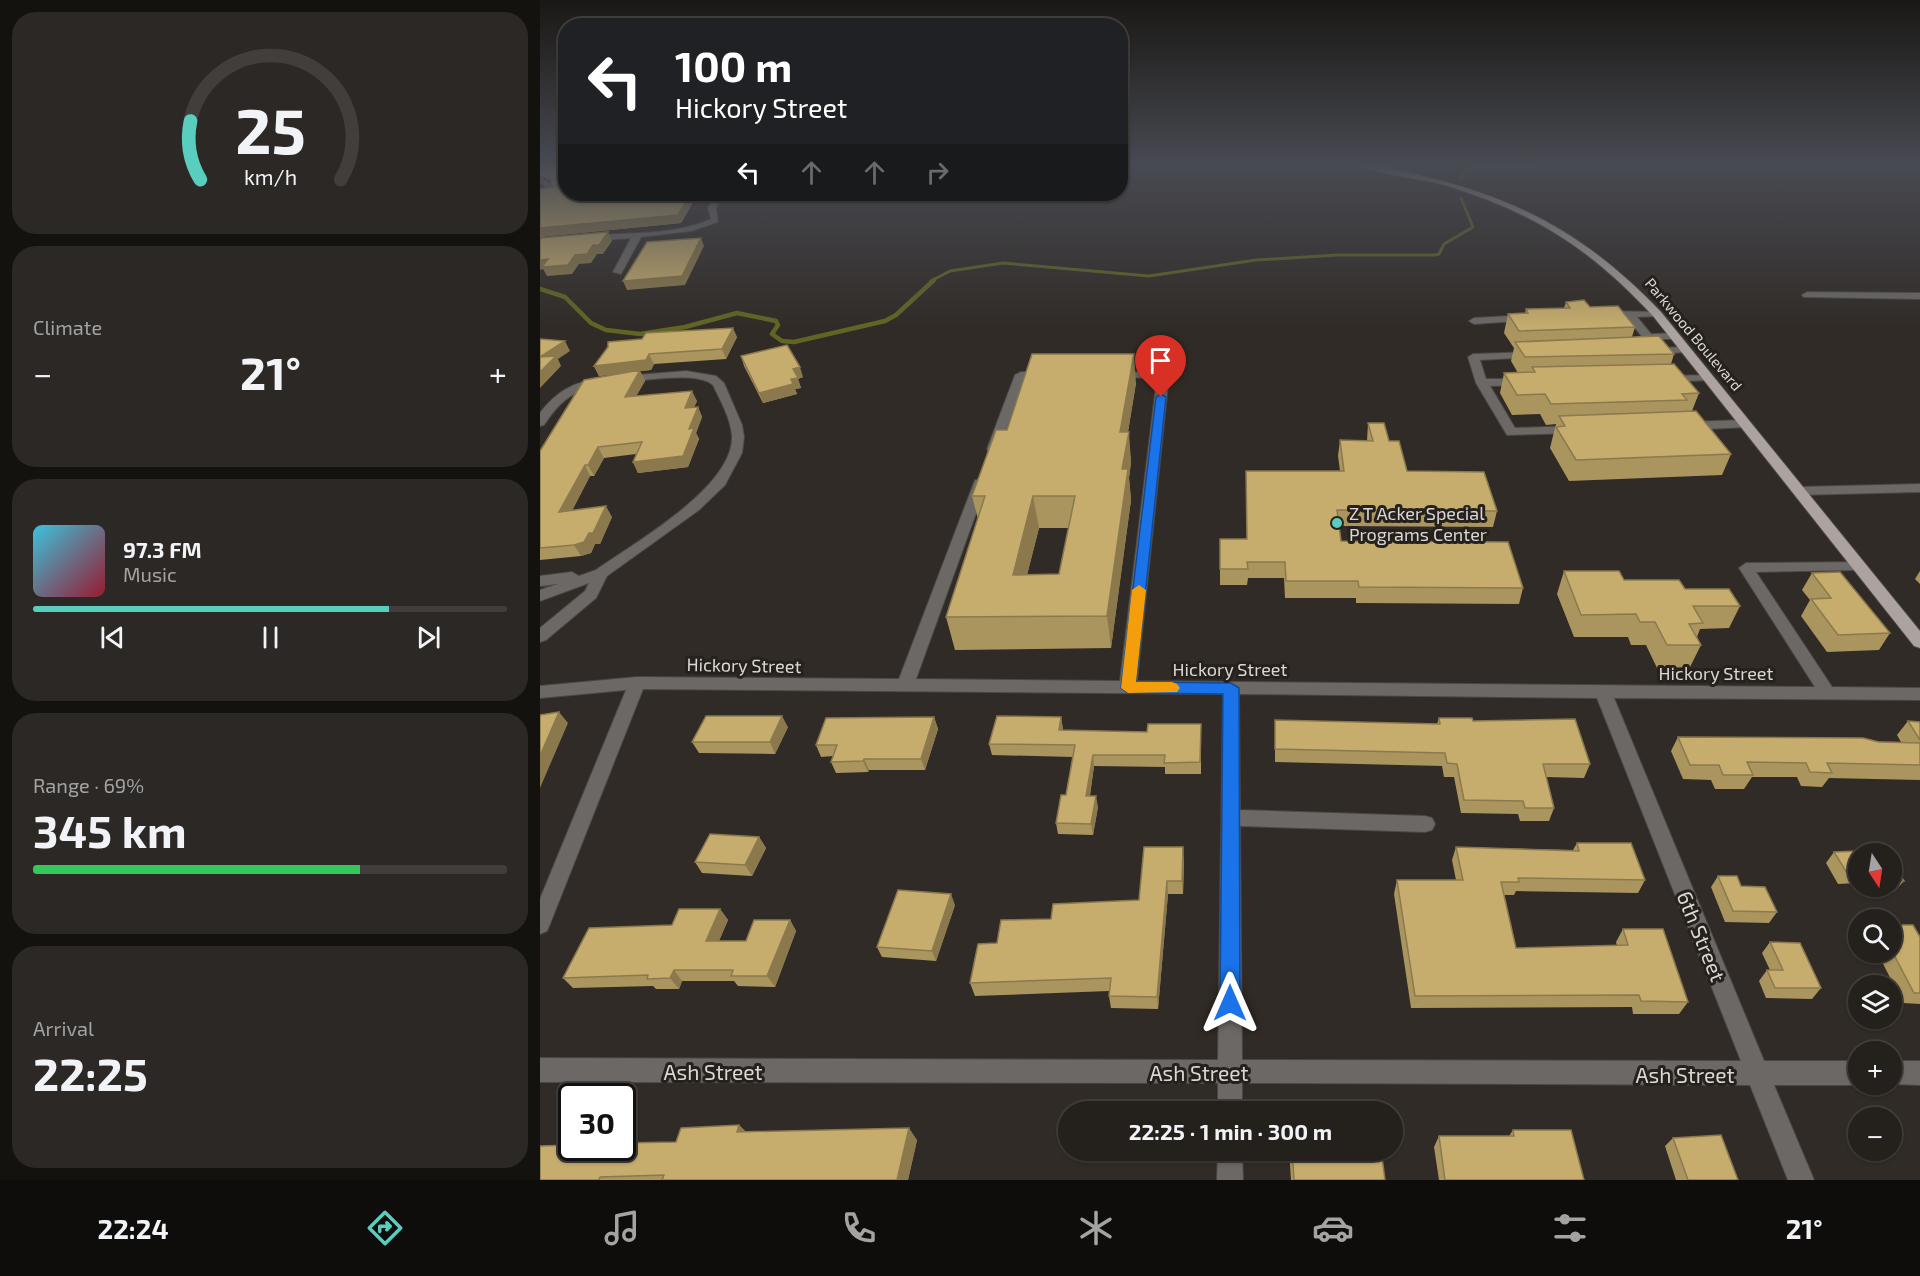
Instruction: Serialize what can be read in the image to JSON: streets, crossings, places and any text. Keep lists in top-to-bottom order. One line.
{"streets":{"main road":["Parkwood Boulevard"],"street":["Hickory Street","6th Street","Ash Street"]},"crossings":[["Hickory Street","6th Street"],["6th Street","Ash Street"]],"places":["Z T Acker Special Programs Center"],"north":"bottom","page":{"turn":["100 m","Hickory Street"],"tile":["Climate",["Range · 69%","345 km"],["Arrival","22:25"]],"heat":["−","21°","+"],"song":["97.3 FM","Music"],"map_buttons":["+","−"],"limit":"30","trip":"22:25 · 1 min · 300 m","tabs":["22:24","21°"],"gauge":["25","km/h"]}}
